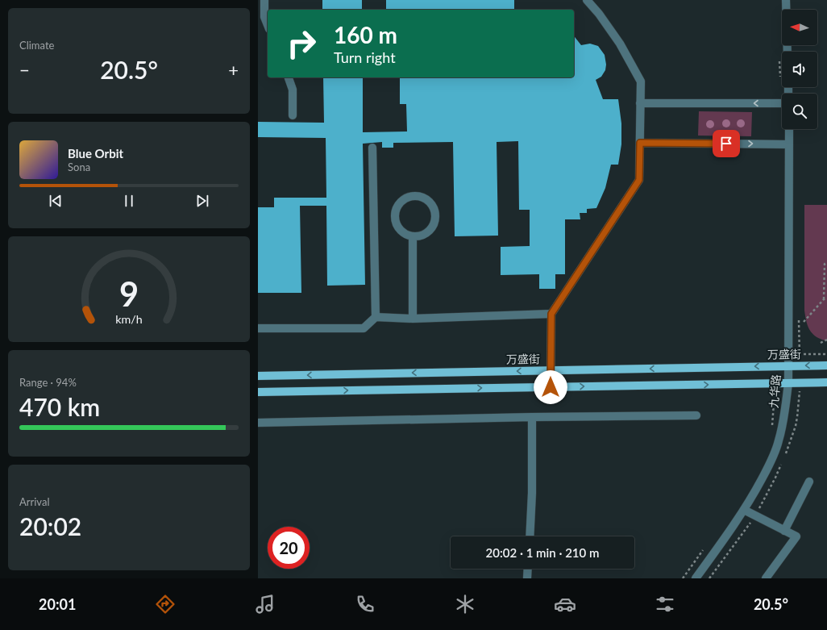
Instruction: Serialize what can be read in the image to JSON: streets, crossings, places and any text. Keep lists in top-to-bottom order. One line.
{"streets":{"main road":["万盛街"],"street":["九华路"]},"crossings":[["万盛街","九华路"]],"north":"left","page":{"tile":["Climate",["Range · 94%","470 km"],["Arrival","20:02"]],"turn":["160 m","Turn right"],"heat":["−","20.5°","+"],"song":["Blue Orbit","Sona"],"limit":"20","trip":"20:02 · 1 min · 210 m","tabs":["20:01","20.5°"],"gauge":["9","km/h"]}}
